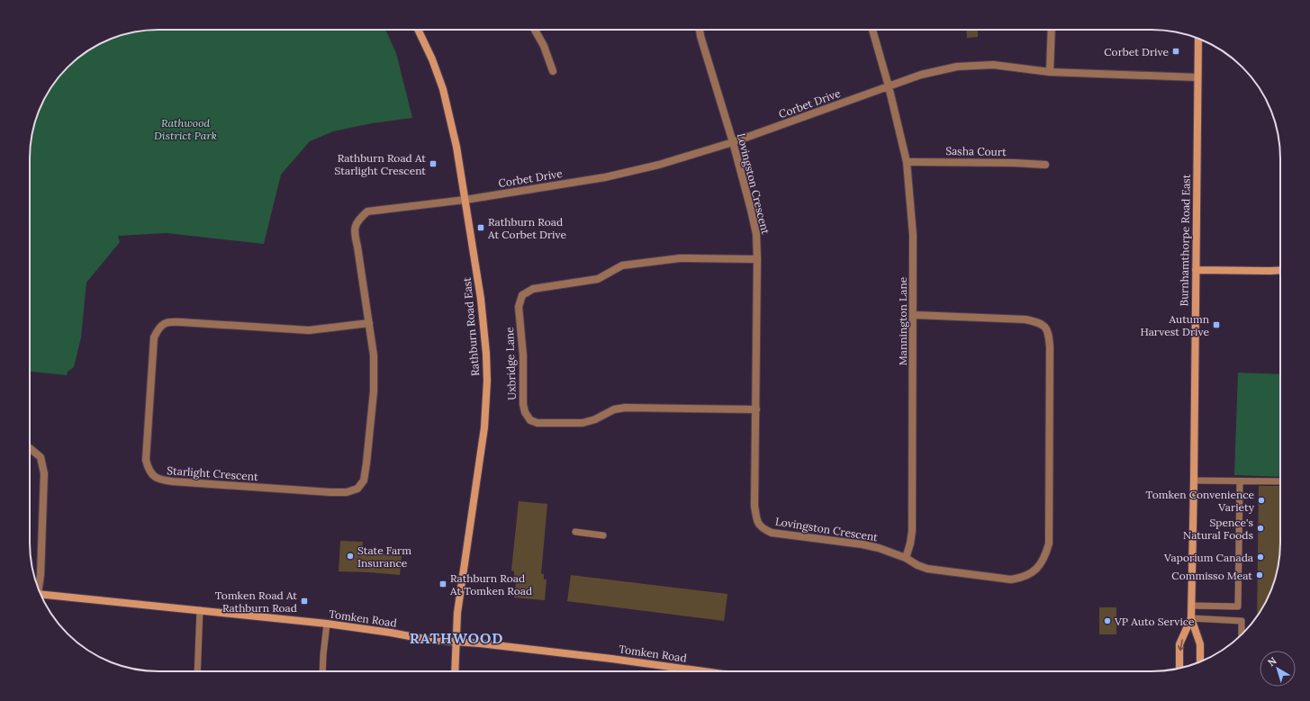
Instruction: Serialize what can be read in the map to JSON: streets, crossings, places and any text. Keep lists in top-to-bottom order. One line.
{"streets":{"street":["Corbet Drive","Sasha Court","Lovingston Crescent","Burnhamthorpe Road East","Mannington Lane","Rathburn Road East","Uxbridge Lane","Starlight Crescent","Tomken Road"]},"crossings":[["Corbet Drive","Lovingston Crescent"],["Corbet Drive","Burnhamthorpe Road East"],["Corbet Drive","Mannington Lane"],["Corbet Drive","Rathburn Road East"],["Corbet Drive","Starlight Crescent"],["Sasha Court","Mannington Lane"],["Lovingston Crescent","Mannington Lane"],["Lovingston Crescent","Uxbridge Lane"],["Rathburn Road East","Tomken Road"]],"districts":["RATHWOOD"],"parks":["Rathwood District Park"],"places":{"transit":["Corbet Drive","Rathburn Road At Starlight Crescent","Rathburn Road At Corbet Drive","Autumn Harvest Drive","Rathburn Road At Tomken Road","Tomken Road At Rathburn Road"],"other":["Tomken Convenience Variety","Spence's Natural Foods","State Farm Insurance","Vaporium Canada","Commisso Meat","VP Auto Service"]},"north":"top left"}
